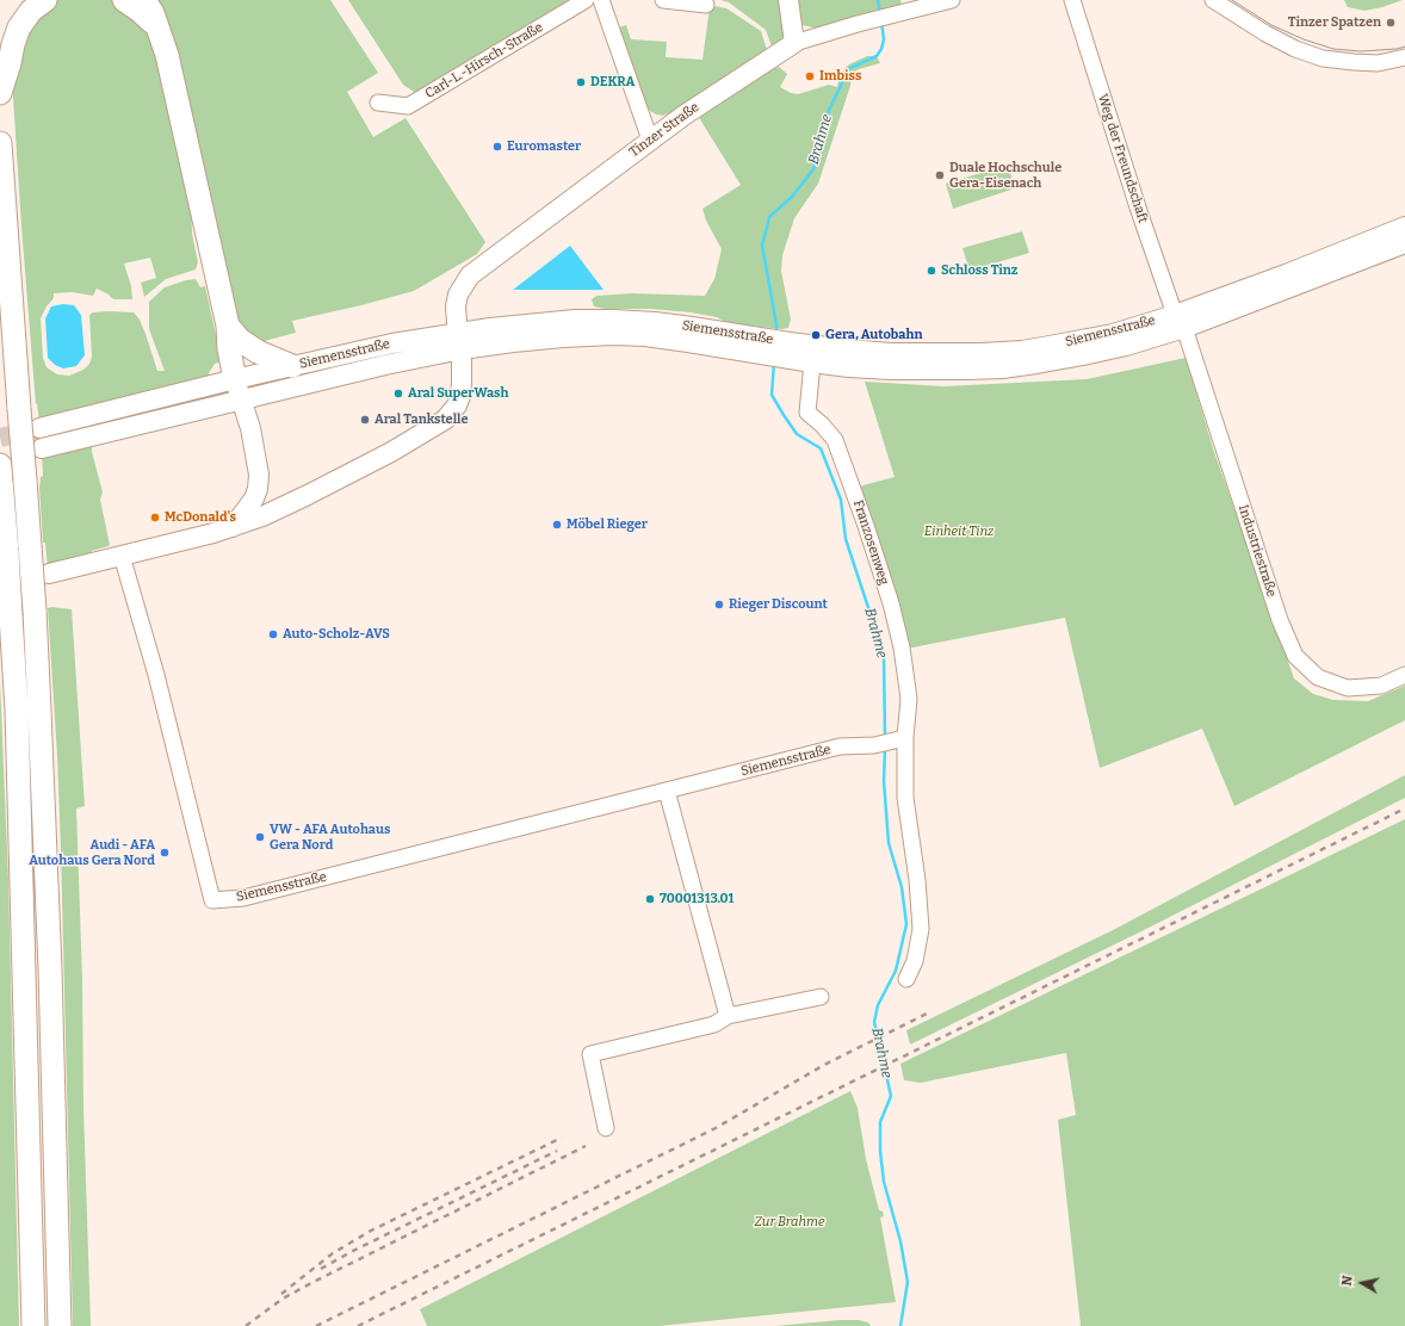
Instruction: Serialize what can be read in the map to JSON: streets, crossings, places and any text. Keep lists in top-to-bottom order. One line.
{"streets":{"main road":["Tinzer Straße","Siemensstraße"],"street":["Carl-L.-Hirsch-Straße","Weg der Freundschaft","Franzosenweg","Industriestraße"]},"crossings":[["Tinzer Straße","Siemensstraße"],["Weg der Freundschaft","Siemensstraße"],["Weg der Freundschaft","Industriestraße"],["Siemensstraße","Franzosenweg"],["Siemensstraße","Industriestraße"]],"water":["Brahme"],"parks":["Einheit Tinz","Zur Brahme"],"places":["Tinzer Spatzen","Imbiss","DEKRA","Euromaster","Duale Hochschule Gera-Eisenach","Schloss Tinz","Gera, Autobahn","Aral SuperWash","Aral Tankstelle","McDonald's","Möbel Rieger","Rieger Discount","Auto-Scholz-AVS","VW - AFA Autohaus Gera Nord","Audi - AFA Autohaus Gera Nord","70001313.01"],"north":"left"}
